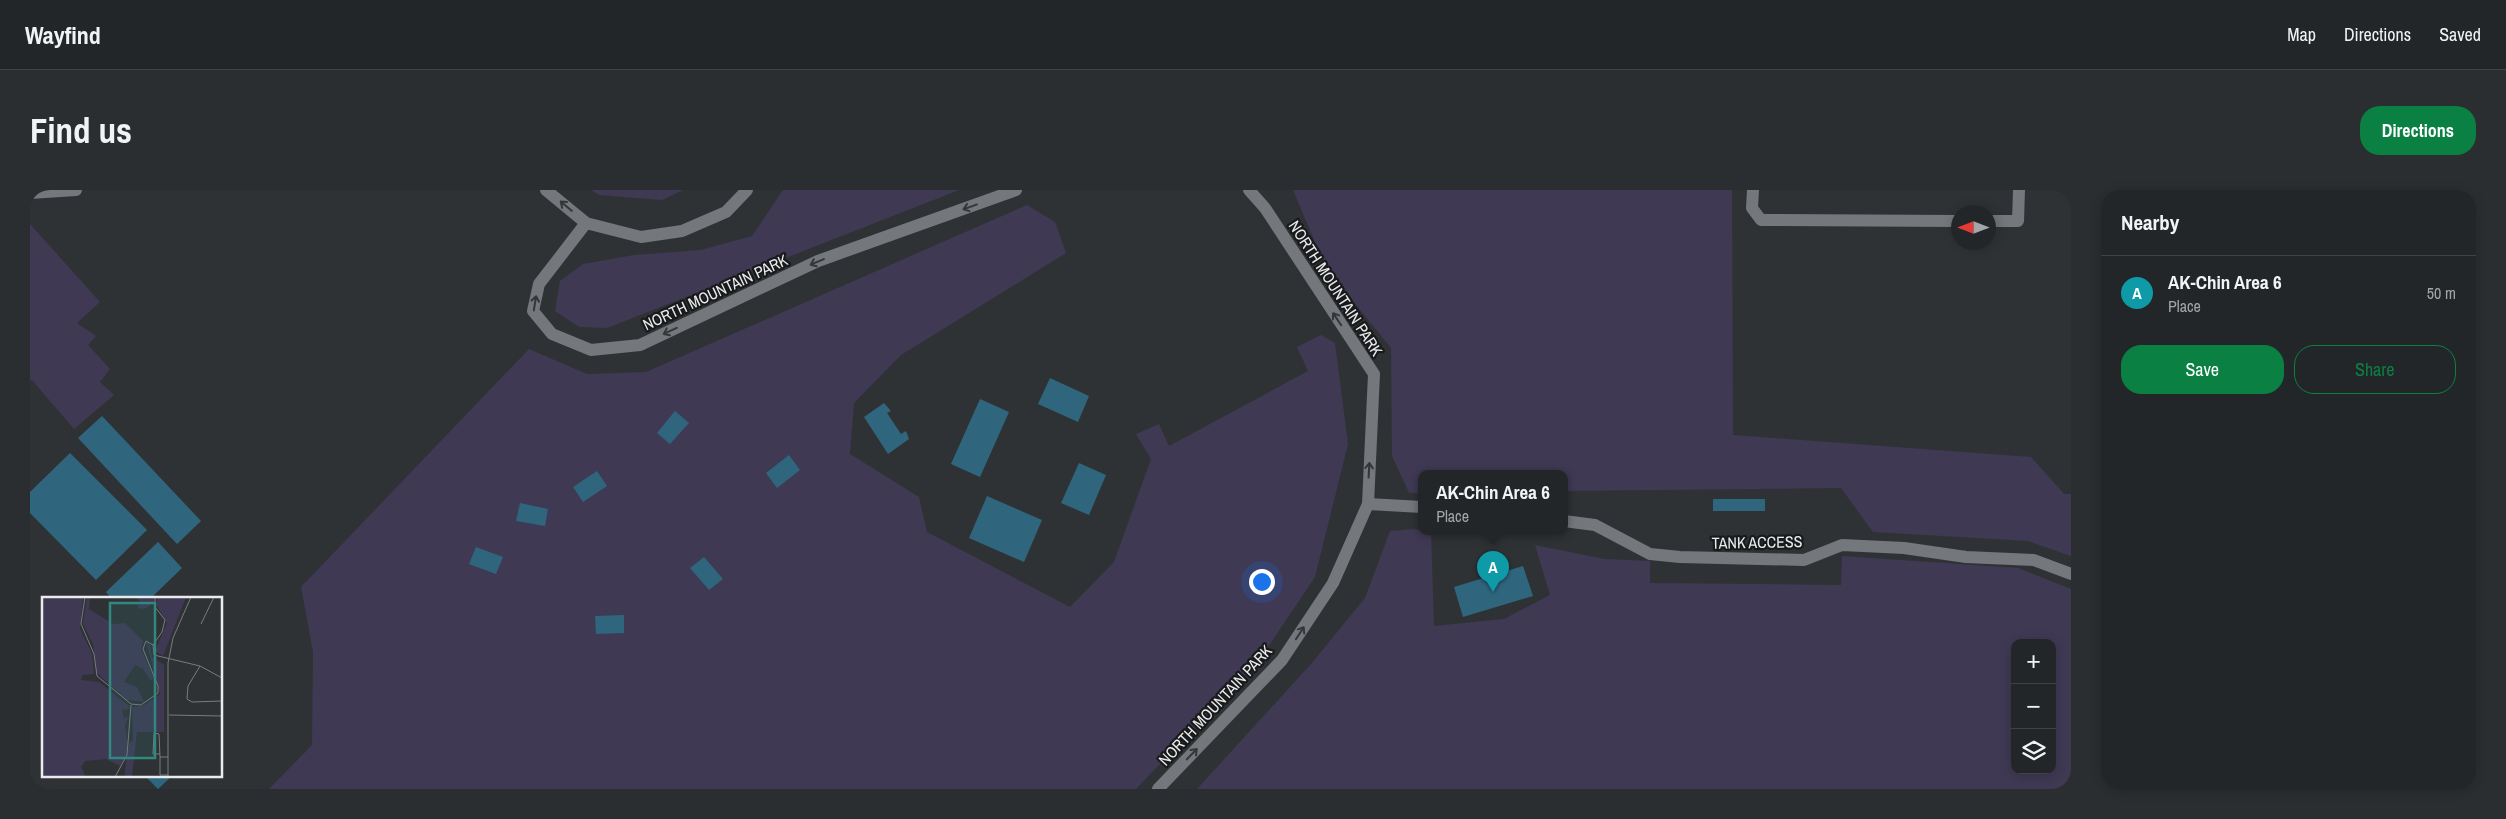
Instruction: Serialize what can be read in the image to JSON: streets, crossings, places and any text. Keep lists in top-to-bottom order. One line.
{"streets":{"lane":["NORTH MOUNTAIN PARK","TANK ACCESS"]},"north":"left","page":{"header":"Wayfind","nav":["Map","Directions","Saved"],"buttons":["Directions",["Save","Share"]],"title":"Find us","heading":"Nearby","list":[{"mark":"A","name":"AK-Chin Area 6","note":"Place","value":"50 m"}],"popup":["AK-Chin Area 6","Place"],"pins":"A","map_buttons":["+","−"]}}
